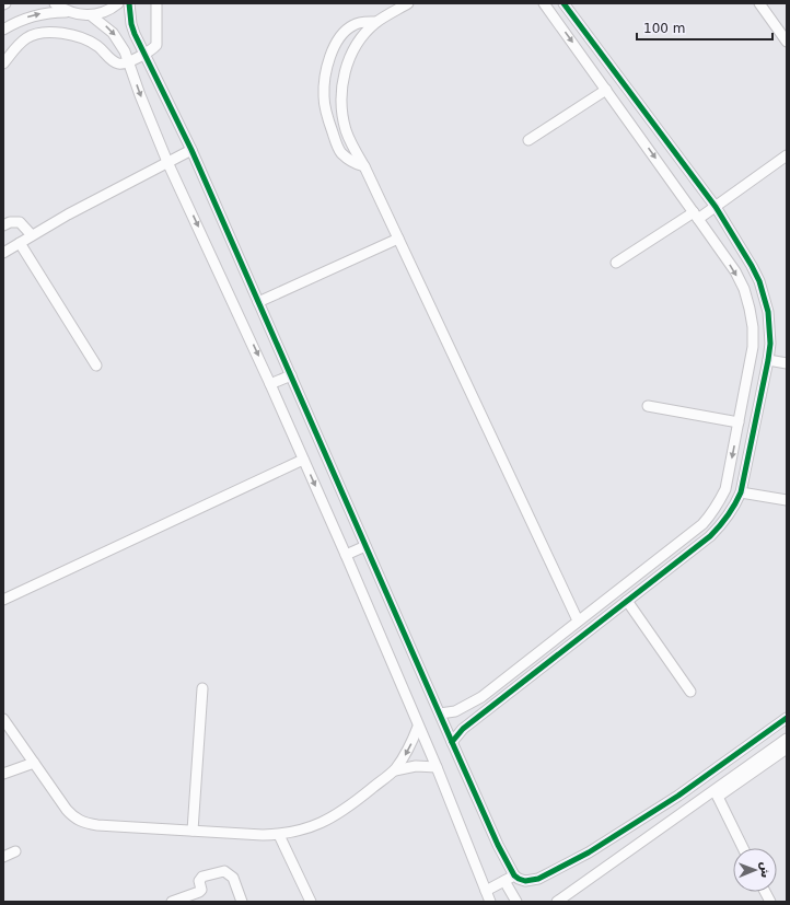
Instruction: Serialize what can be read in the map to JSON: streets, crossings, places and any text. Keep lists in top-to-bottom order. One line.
{"scale_bar":"100 m","north":"right"}
